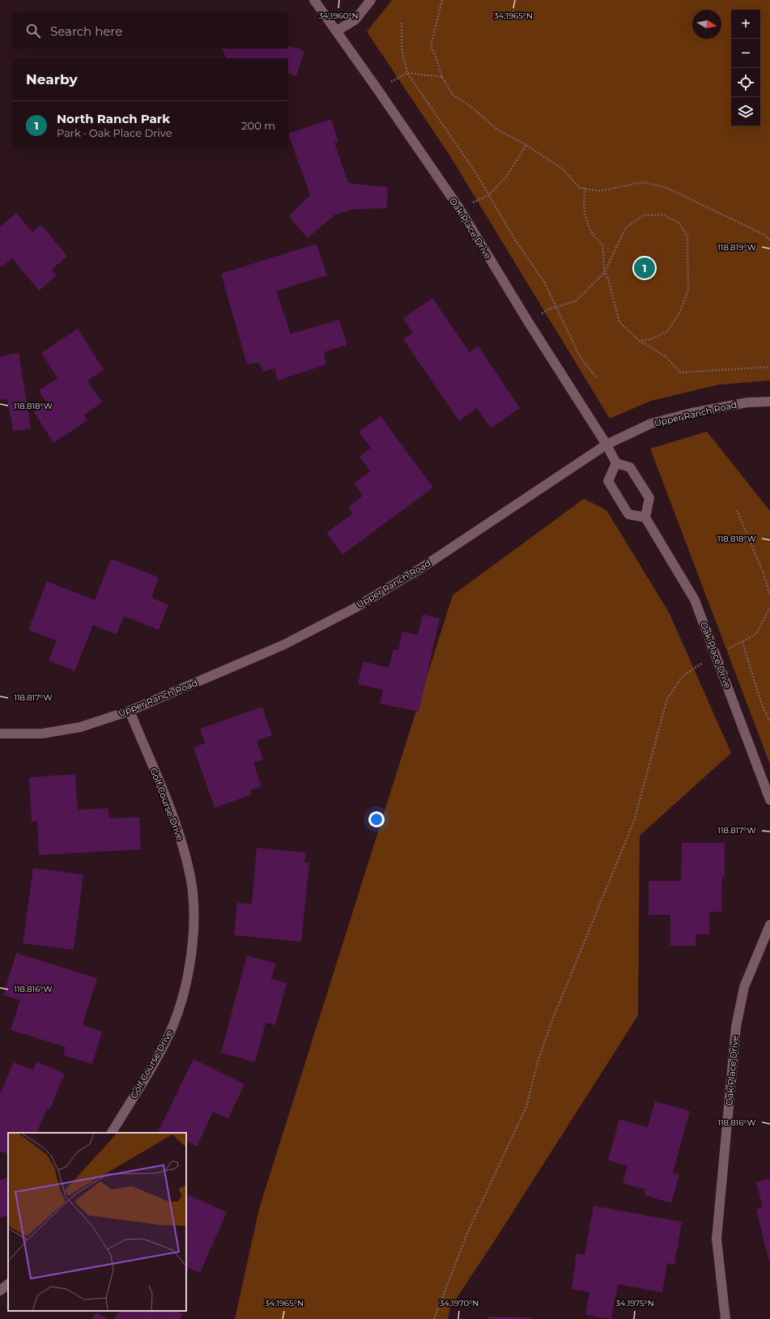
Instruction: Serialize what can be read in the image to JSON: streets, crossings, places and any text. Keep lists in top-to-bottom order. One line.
{"streets":{"street":["Oak Place Drive","Upper Ranch Road","Golf Course Drive"]},"crossings":[["Oak Place Drive","Upper Ranch Road"],["Upper Ranch Road","Golf Course Drive"]],"north":"right","page":{"map_buttons":["+","−"],"search":"Search here","heading":"Nearby","list":[{"mark":"1","name":"North Ranch Park","note":"Park · Oak Place Drive","value":"200 m"}],"pins":"1"},"coordinates":["34.1960°N","34.1965°N","118.819°W","118.818°W","118.817°W","118.816°W","34.1970°N","34.1975°N"]}
